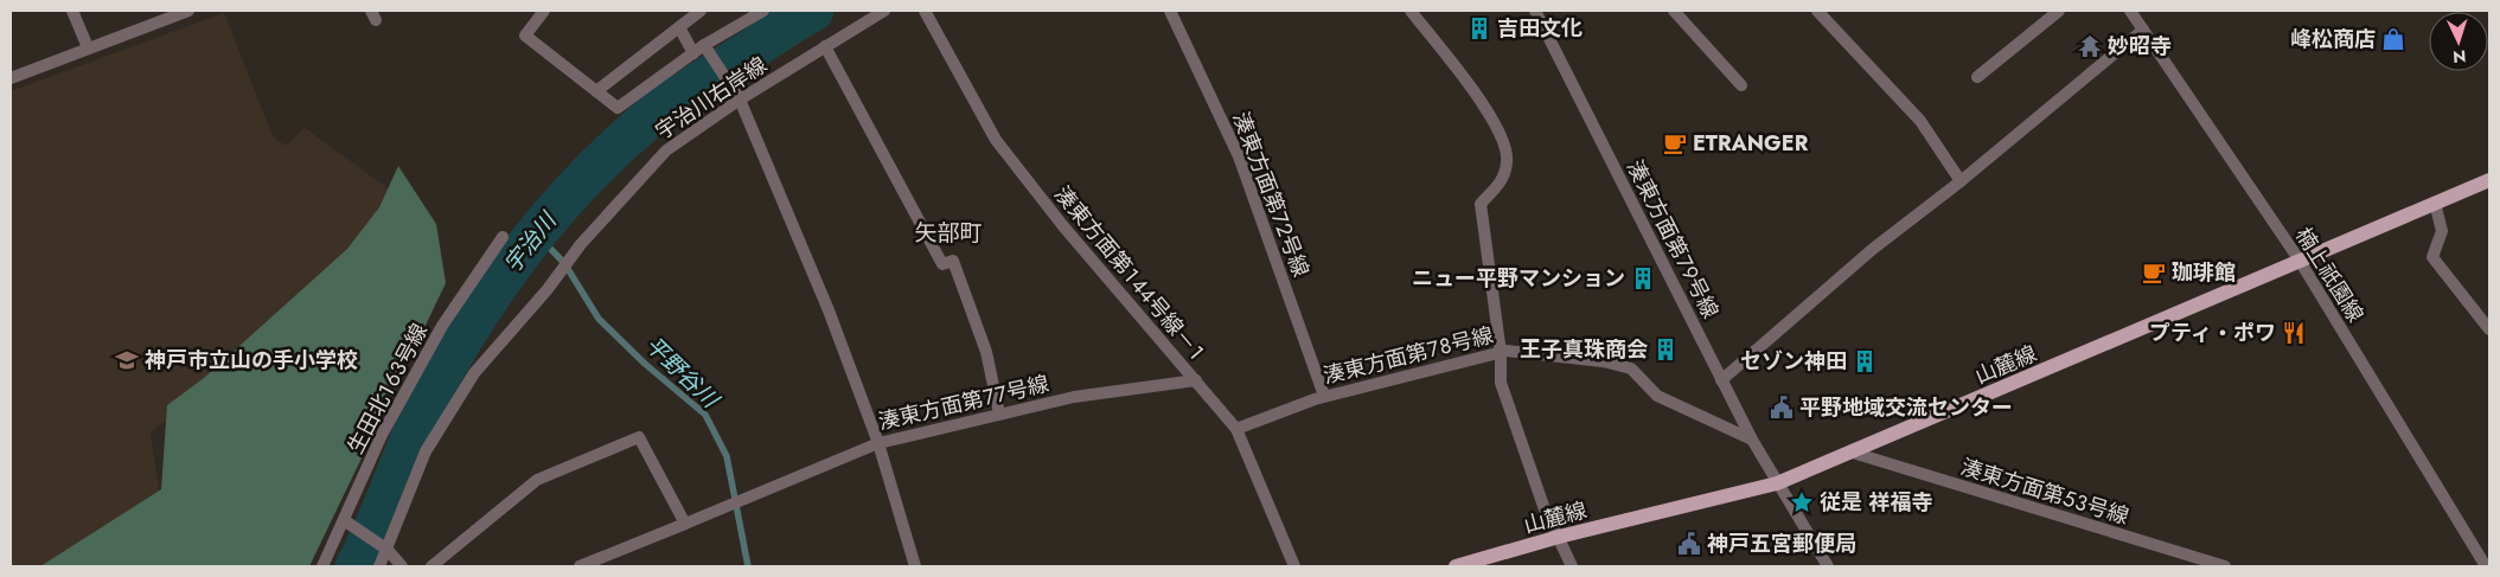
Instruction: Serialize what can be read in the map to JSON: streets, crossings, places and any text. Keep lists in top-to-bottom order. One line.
{"streets":{"main road":["山麓線"],"street":["宇治川右岸線","湊東方面第７２号線","湊東方面第７９号線","湊東方面第１４４号線－１","楠上祇園線","湊東方面第７８号線","生田北１６３号線","湊東方面第７７号線","湊東方面第５３号線"]},"crossings":[["湊東方面第７２号線","湊東方面第７８号線"],["湊東方面第７９号線","湊東方面第７８号線"],["湊東方面第７９号線","山麓線"],["湊東方面第１４４号線－１","湊東方面第７８号線"],["湊東方面第１４４号線－１","湊東方面第７７号線"],["楠上祇園線","山麓線"],["山麓線","湊東方面第５３号線"]],"districts":["矢部町"],"water":["宇治川","平野谷川"],"places":{"building":["吉田文化","ニュー平野マンション","王子真珠商会","セゾン神田"],"shop":["峰松商店"],"temple":["妙昭寺"],"cafe":["ETRANGER","珈琲館"],"restaurant":["プティ・ポワ"],"school or university":["神戸市立山の手小学校"],"public building":["平野地域交流センター","神戸五宮郵便局"],"place":["従是 祥福寺"]},"north":"bottom"}
